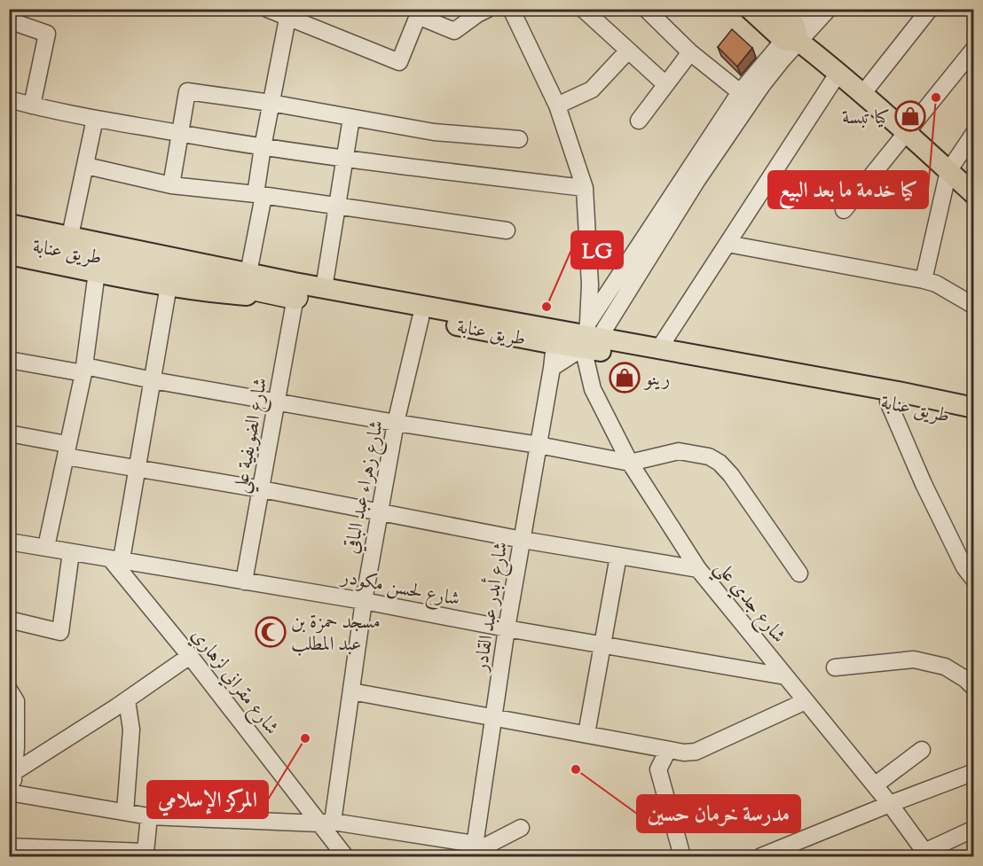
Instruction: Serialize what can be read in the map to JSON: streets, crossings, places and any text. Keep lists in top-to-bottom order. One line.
{"streets":{"highway":["طريق عنابة"],"street":["شارع الضويفية علي","شارع زهراء عبد الباقي","شارع لحسن مكودر","شارع جدي علي","شارع أبدر عبد القادر","شارع مقراني لزهاري"]},"crossings":[["طريق عنابة","شارع الضويفية علي"],["طريق عنابة","شارع زهراء عبد الباقي"],["طريق عنابة","شارع جدي علي"],["طريق عنابة","شارع أبدر عبد القادر"],["شارع الضويفية علي","شارع لحسن مكودر"],["شارع زهراء عبد الباقي","شارع لحسن مكودر"],["شارع زهراء عبد الباقي","شارع مقراني لزهاري"],["شارع لحسن مكودر","شارع جدي علي"],["شارع لحسن مكودر","شارع أبدر عبد القادر"],["شارع لحسن مكودر","شارع مقراني لزهاري"]],"places":{"other":["كيا خدمة ما بعد البيع","LG","المركز الإسلامي","مدرسة خرمان حسين"],"shop":["كيا تبسة","رينو"],"mosque":["مسجد حمزة بن عبد المطلب"]}}
